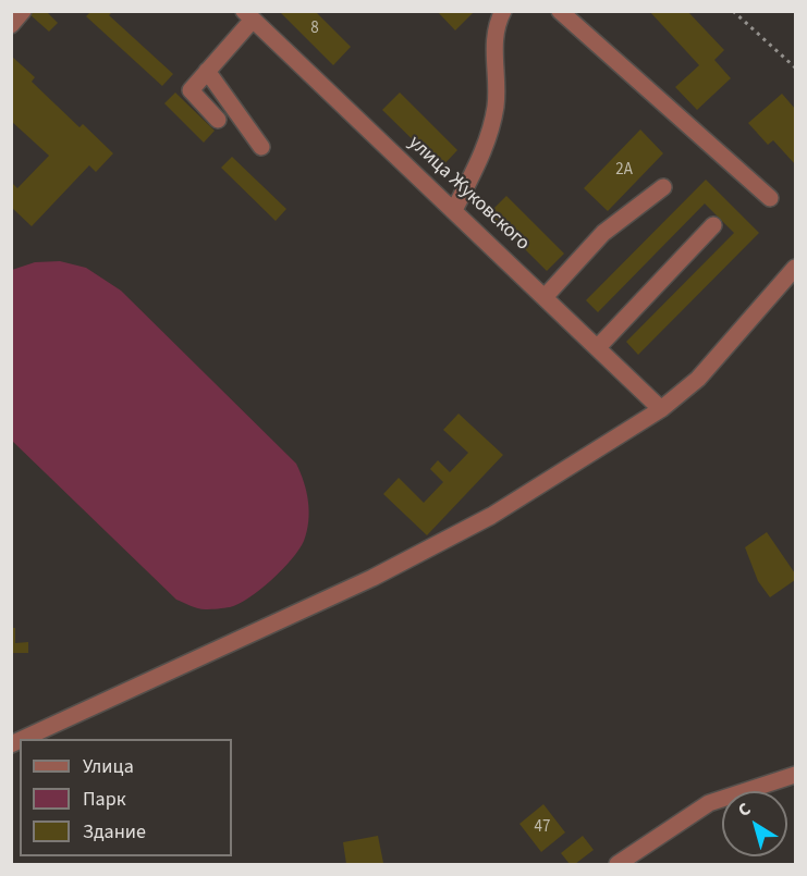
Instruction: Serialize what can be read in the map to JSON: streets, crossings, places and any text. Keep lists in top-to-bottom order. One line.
{"streets":{"street":["улица Жуковского"]},"house_numbers":["8","2А","47"],"legend":["Улица","Парк","Здание"],"north":"top left"}
